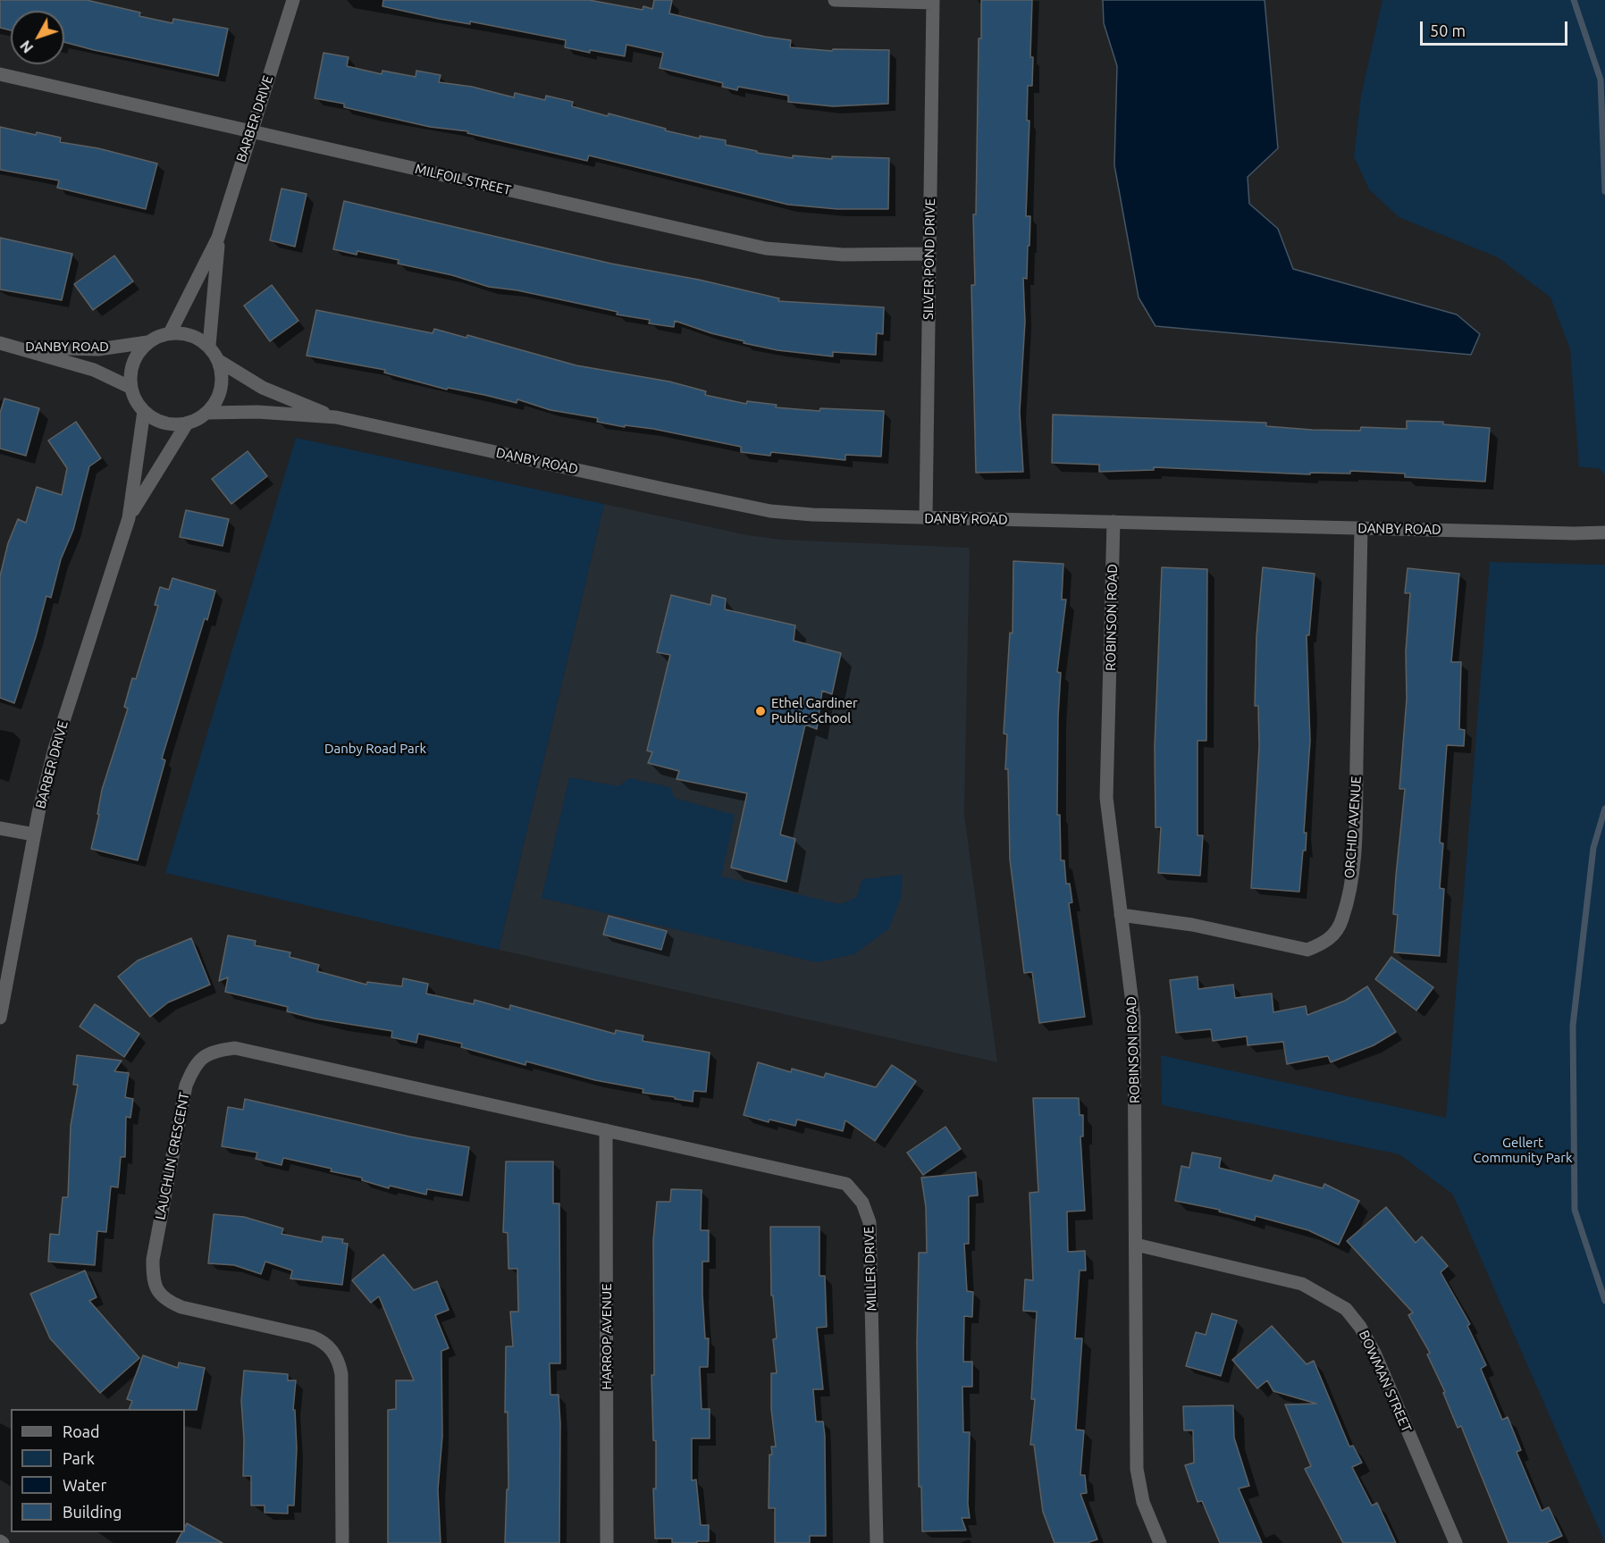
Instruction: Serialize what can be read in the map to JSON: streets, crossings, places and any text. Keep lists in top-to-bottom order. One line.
{"streets":{"street":["BARBER DRIVE","MILFOIL STREET","SILVER POND DRIVE","DANBY ROAD","ROBINSON ROAD","ORCHID AVENUE","LAUCHLIN CRESCENT","MILLER DRIVE","HARROP AVENUE","BOWMAN STREET"]},"crossings":[["BARBER DRIVE","MILFOIL STREET"],["BARBER DRIVE","DANBY ROAD"],["MILFOIL STREET","SILVER POND DRIVE"],["SILVER POND DRIVE","DANBY ROAD"],["DANBY ROAD","ROBINSON ROAD"],["DANBY ROAD","ORCHID AVENUE"],["ROBINSON ROAD","ORCHID AVENUE"],["ROBINSON ROAD","BOWMAN STREET"],["LAUCHLIN CRESCENT","MILLER DRIVE"],["LAUCHLIN CRESCENT","HARROP AVENUE"],["MILLER DRIVE","HARROP AVENUE"]],"parks":["Danby Road Park","Gellert Community Park"],"places":["Ethel Gardiner Public School"],"legend":["Road","Park","Water","Building"],"scale_bar":"50 m","north":"bottom left"}
